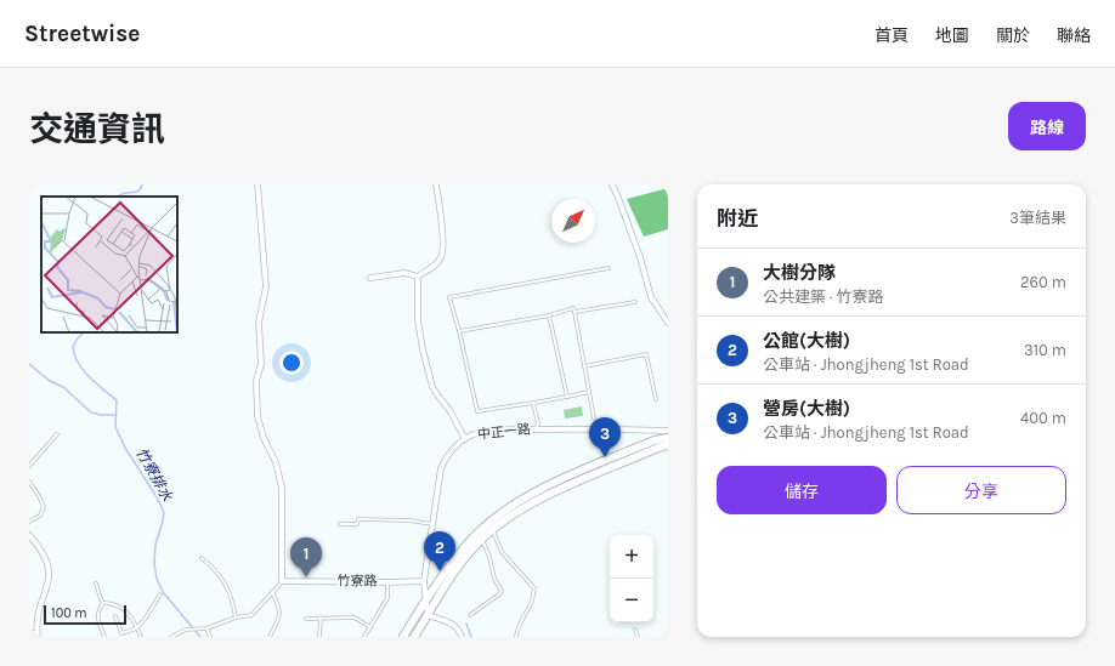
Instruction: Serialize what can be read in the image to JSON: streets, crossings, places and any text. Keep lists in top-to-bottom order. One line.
{"streets":{"street":["中正一路","竹寮路"]},"crossings":[["中正一路","竹寮路"]],"water":["竹寮排水"],"scale_bar":"100 m","north":"top right","page":{"header":"Streetwise","nav":["首頁","地圖","關於","聯絡"],"title":"交通資訊","buttons":["路線",["儲存","分享"]],"heading":["附近","3筆結果"],"list":[{"mark":"1","name":"大樹分隊","note":"公共建築 · 竹寮路","value":"260 m"},{"mark":"2","name":"公館(大樹)","note":"公車站 · Jhongjheng 1st Road","value":"310 m"},{"mark":"3","name":"營房(大樹)","note":"公車站 · Jhongjheng 1st Road","value":"400 m"}],"pins":["3","2","1"],"map_buttons":["+","−"],"scale":"100 m"}}
